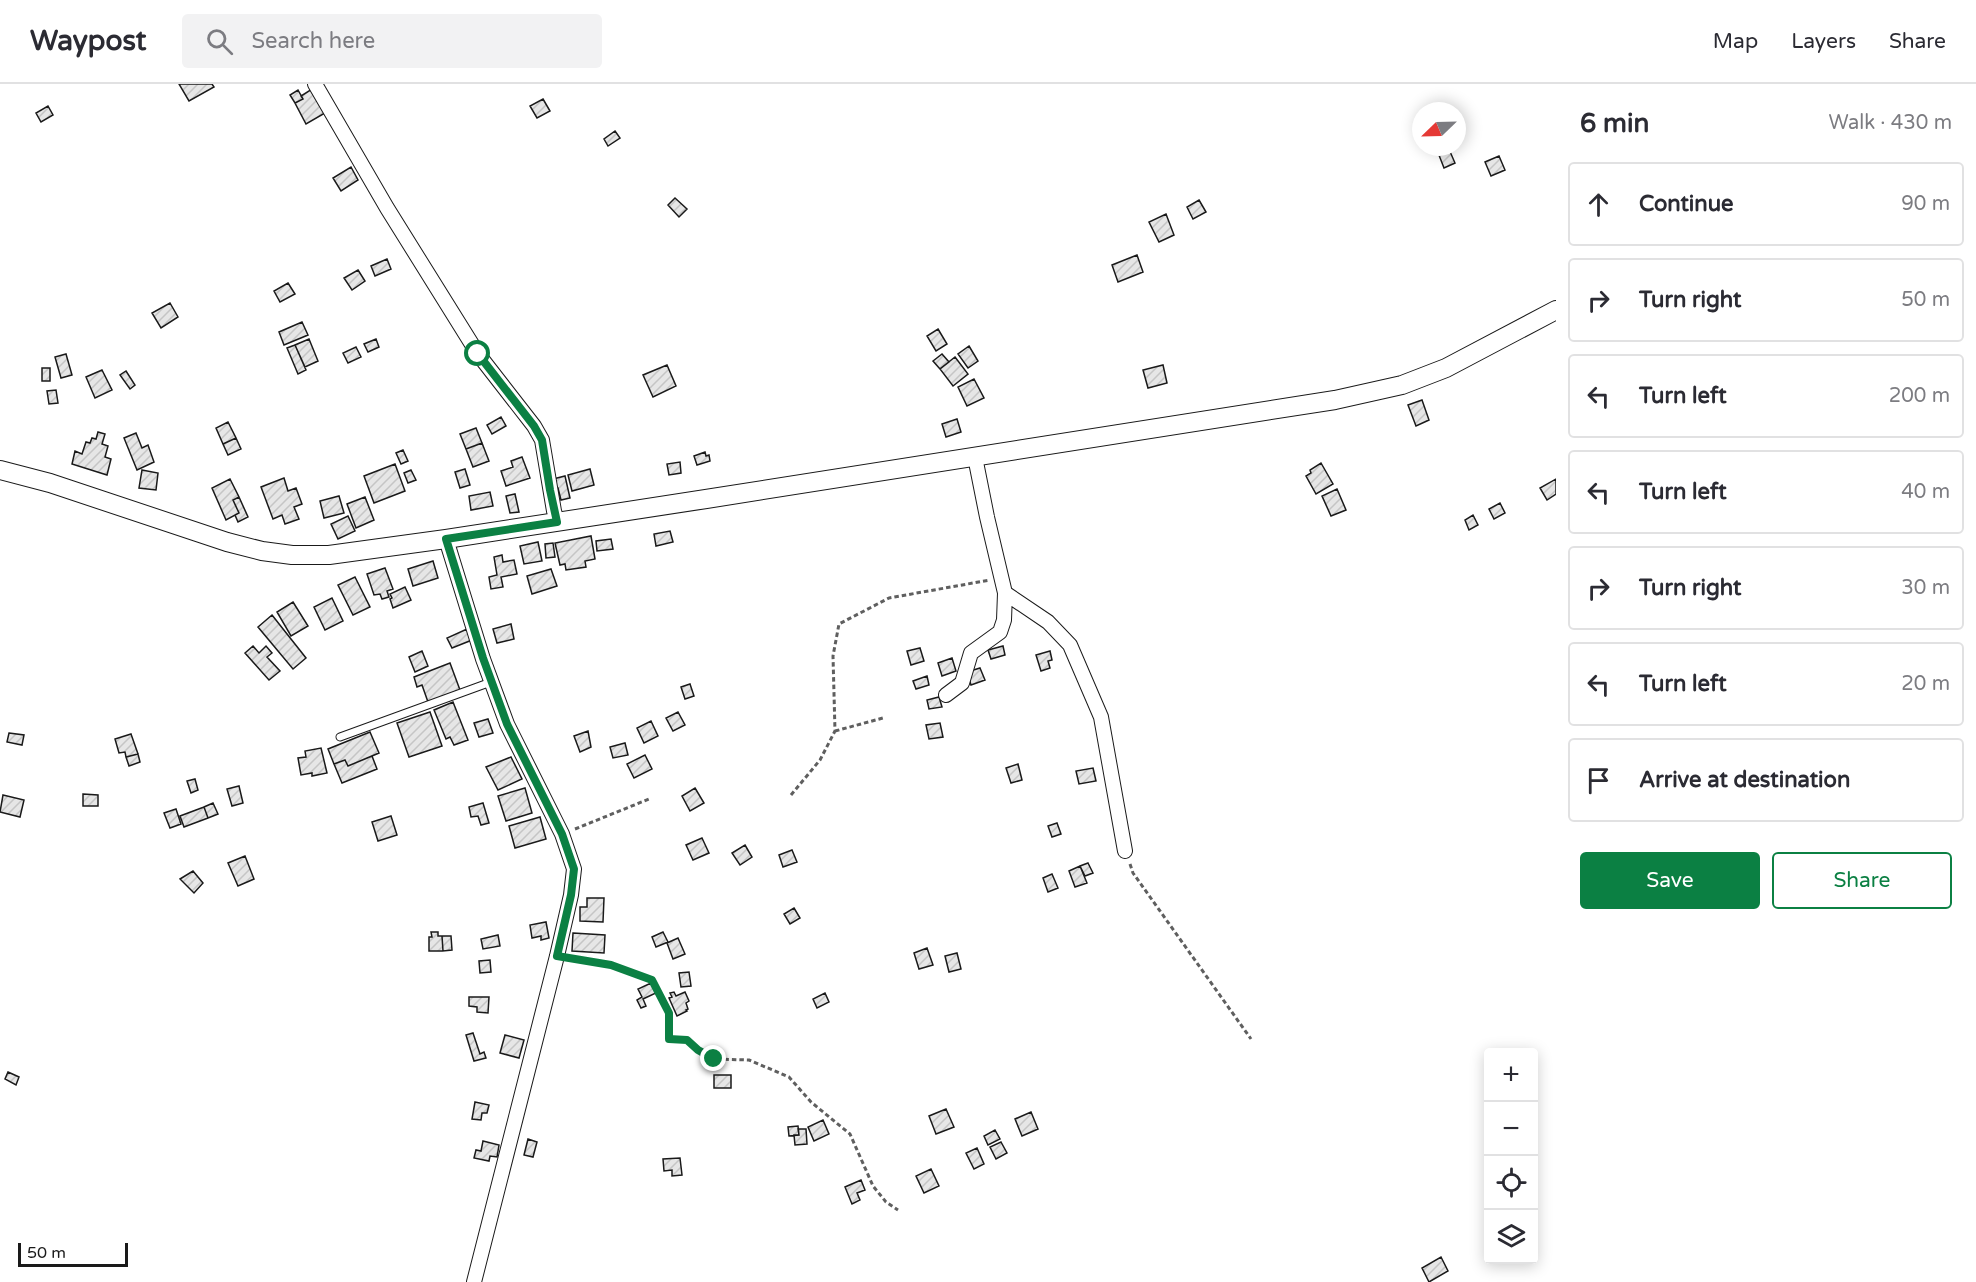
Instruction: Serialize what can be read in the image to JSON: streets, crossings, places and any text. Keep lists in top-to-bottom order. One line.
{"scale_bar":"50 m","north":"bottom left","page":{"header":"Waypost","search":"Search here","nav":["Map","Layers","Share"],"heading":["6 min","Walk · 430 m"],"list":[["Continue","90 m"],["Turn right","50 m"],["Turn left","200 m"],["Turn left","40 m"],["Turn right","30 m"],["Turn left","20 m"],"Arrive at destination"],"buttons":["Save","Share"],"map_buttons":["+","−"],"scale":"50 m"}}
